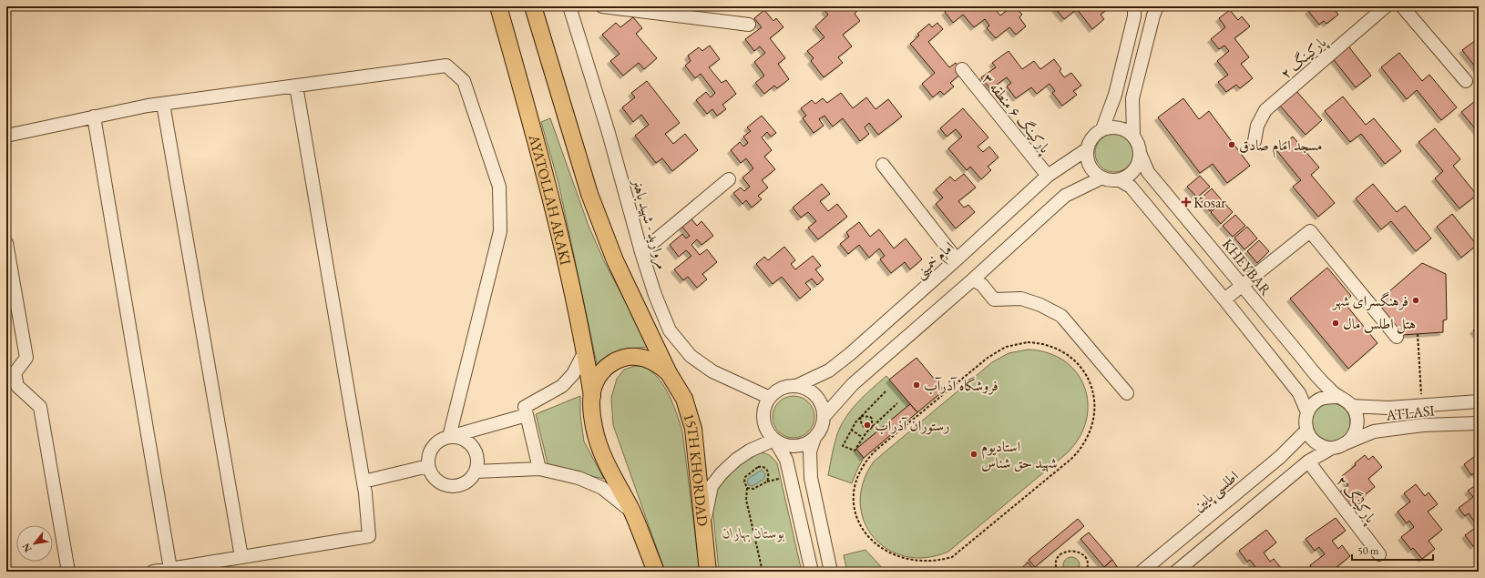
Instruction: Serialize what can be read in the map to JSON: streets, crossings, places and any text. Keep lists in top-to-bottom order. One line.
{"streets":{"main road":["AYATOLLAH ARAKI","15TH KHORDAD"],"street":["پارکینگ ۲","پارکینگ ۶ منطقه ۳","مروارید - شهید باهنر","امام خمینی","KHEYBAR","ATLASI","اطلسی پایین"]},"crossings":[["پارکینگ ۶ منطقه ۳","امام خمینی"],["مروارید - شهید باهنر","امام خمینی"],["امام خمینی","KHEYBAR"],["KHEYBAR","ATLASI"],["KHEYBAR","اطلسی پایین"],["ATLASI","اطلسی پایین"]],"parks":["بوستان بهاران"],"places":{"other":["مسجد امام صادق","فرهنگسرای شهر","هتل اطلس مال","فروشگاه آذرآب","رستوران آذراب","استادیوم شهید حق شناس"],"health":["Kosar"]},"scale_bar":"50 m","north":"bottom left"}
